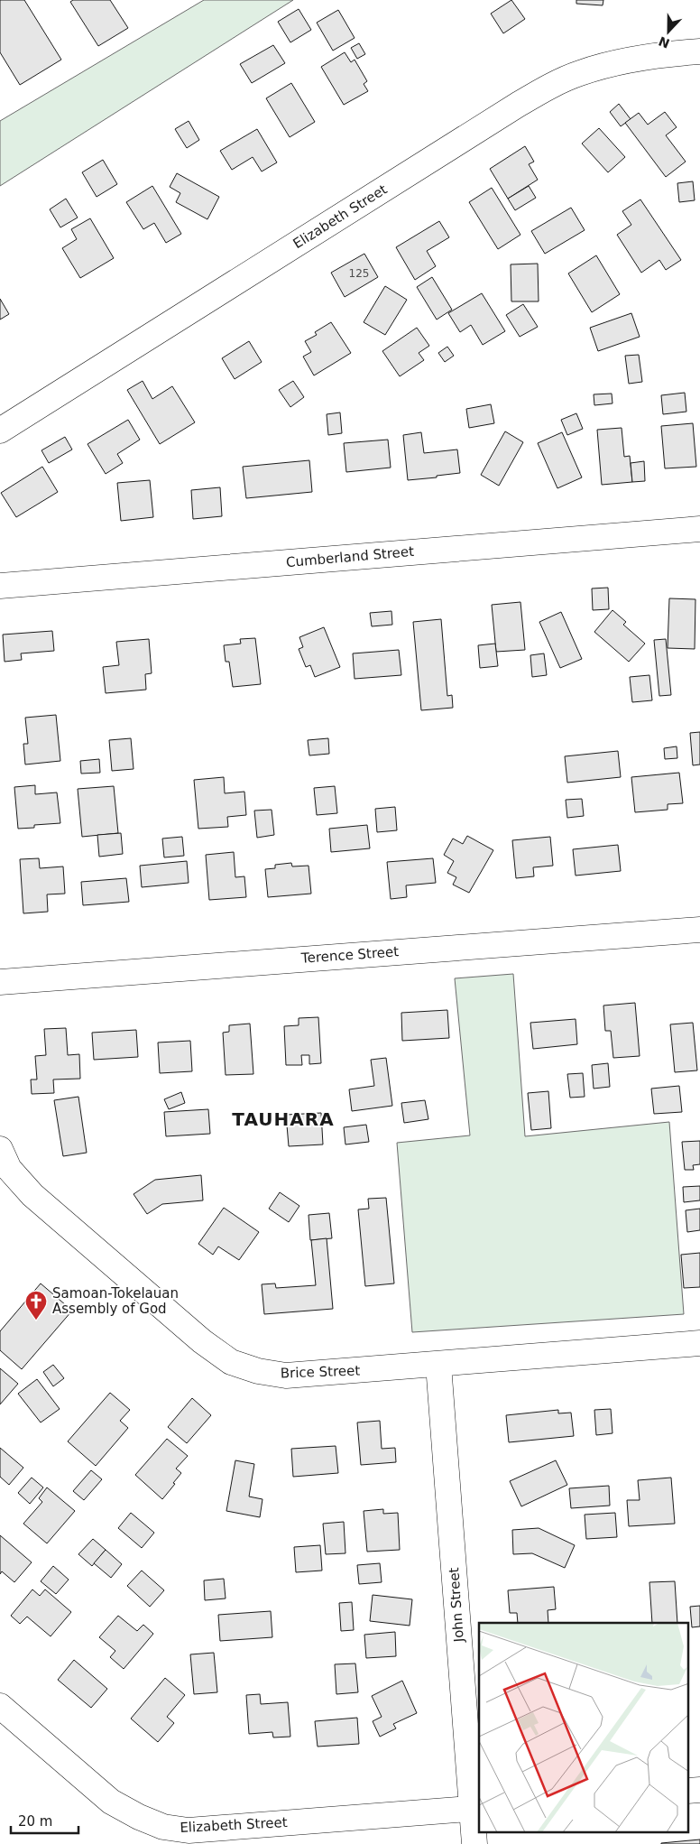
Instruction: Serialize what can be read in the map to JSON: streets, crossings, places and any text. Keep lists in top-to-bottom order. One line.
{"streets":{"street":["Elizabeth Street","Cumberland Street","Terence Street","Brice Street","John Street"]},"crossings":[["Elizabeth Street","John Street"],["Brice Street","John Street"]],"districts":["TAUHARA"],"places":{"church":["Samoan-Tokelauan Assembly of God"]},"house_numbers":["125"],"scale_bar":"20 m","north":"bottom"}
